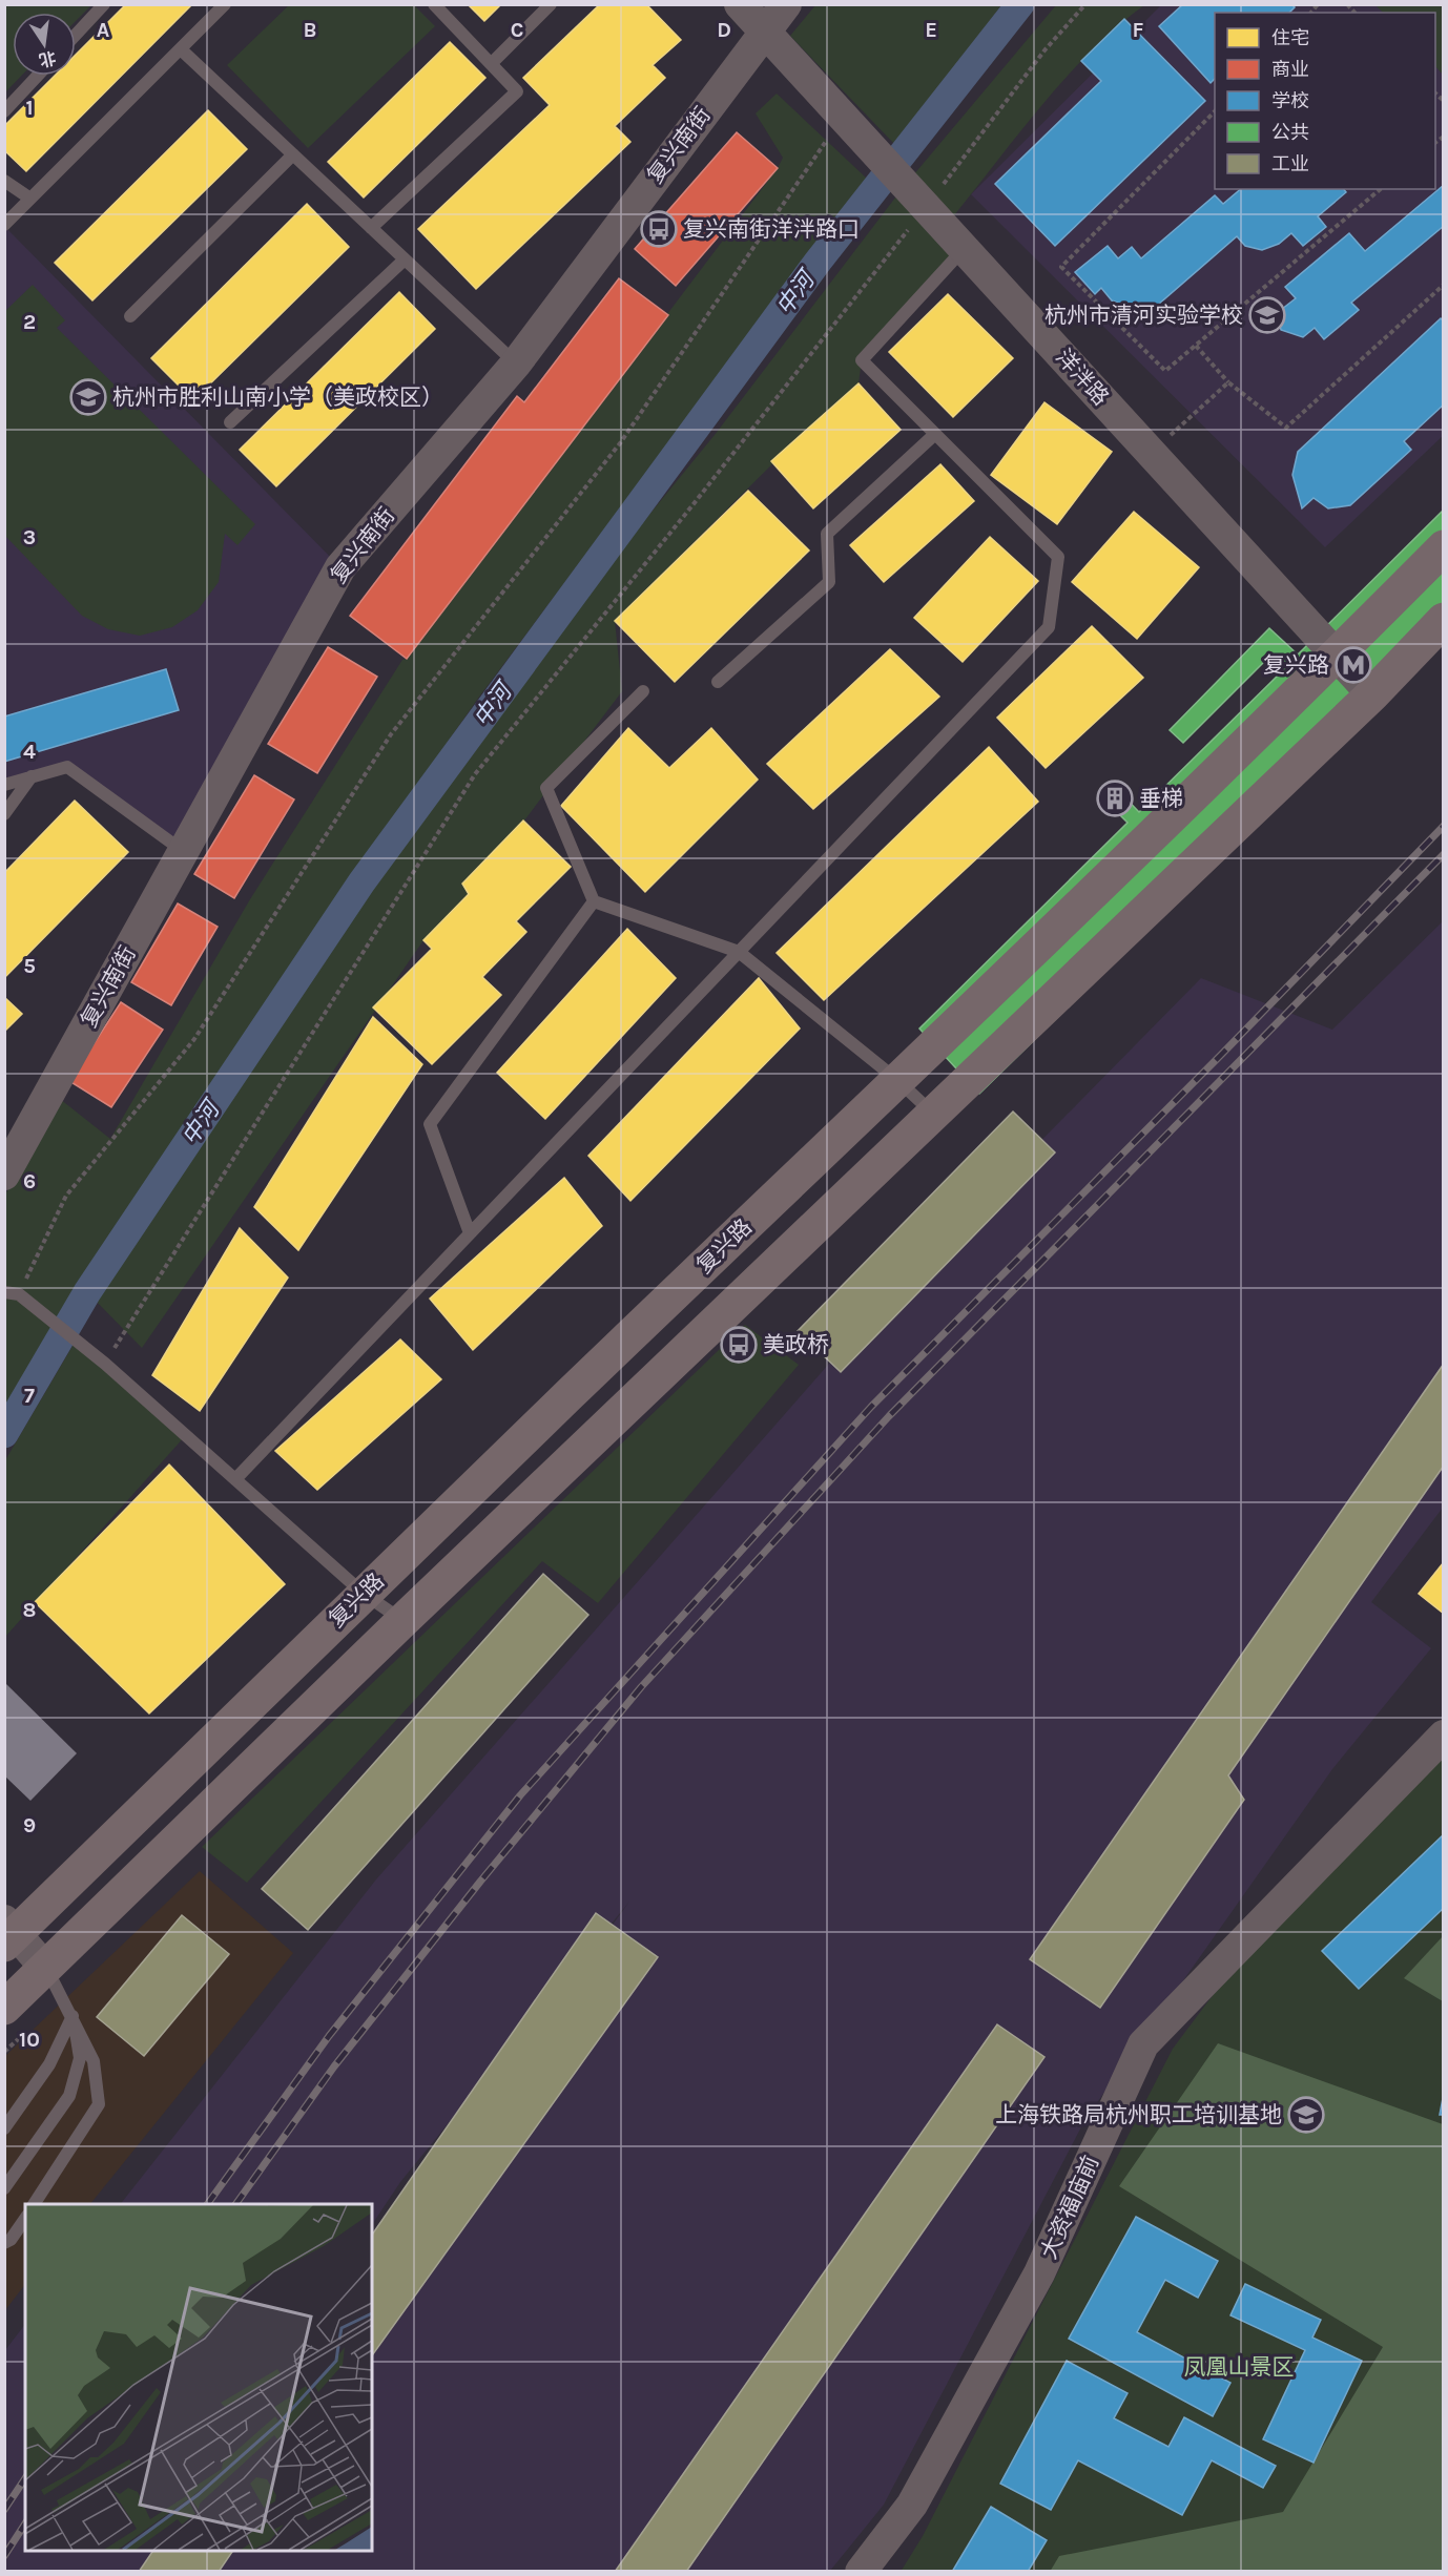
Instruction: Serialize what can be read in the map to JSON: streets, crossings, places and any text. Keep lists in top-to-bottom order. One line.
{"streets":{"main road":["复兴路"],"street":["复兴南街","洋泮路","大资福庙前"]},"crossings":[["复兴南街","洋泮路"],["洋泮路","复兴路"]],"water":["中河"],"parks":["凤凰山景区"],"places":{"bus stop":["复兴南街洋泮路口","美政桥"],"school or university":["杭州市清河实验学校","杭州市胜利山南小学（美政校区）","上海铁路局杭州职工培训基地"],"metro station":["复兴路"],"building":["垂梯"]},"legend":["住宅","商业","学校","公共","工业"],"north":"bottom","grid":{"columns":["A","B","C","D","E","F"],"rows":["1","2","3","4","5","6","7","8","9","10"]}}
